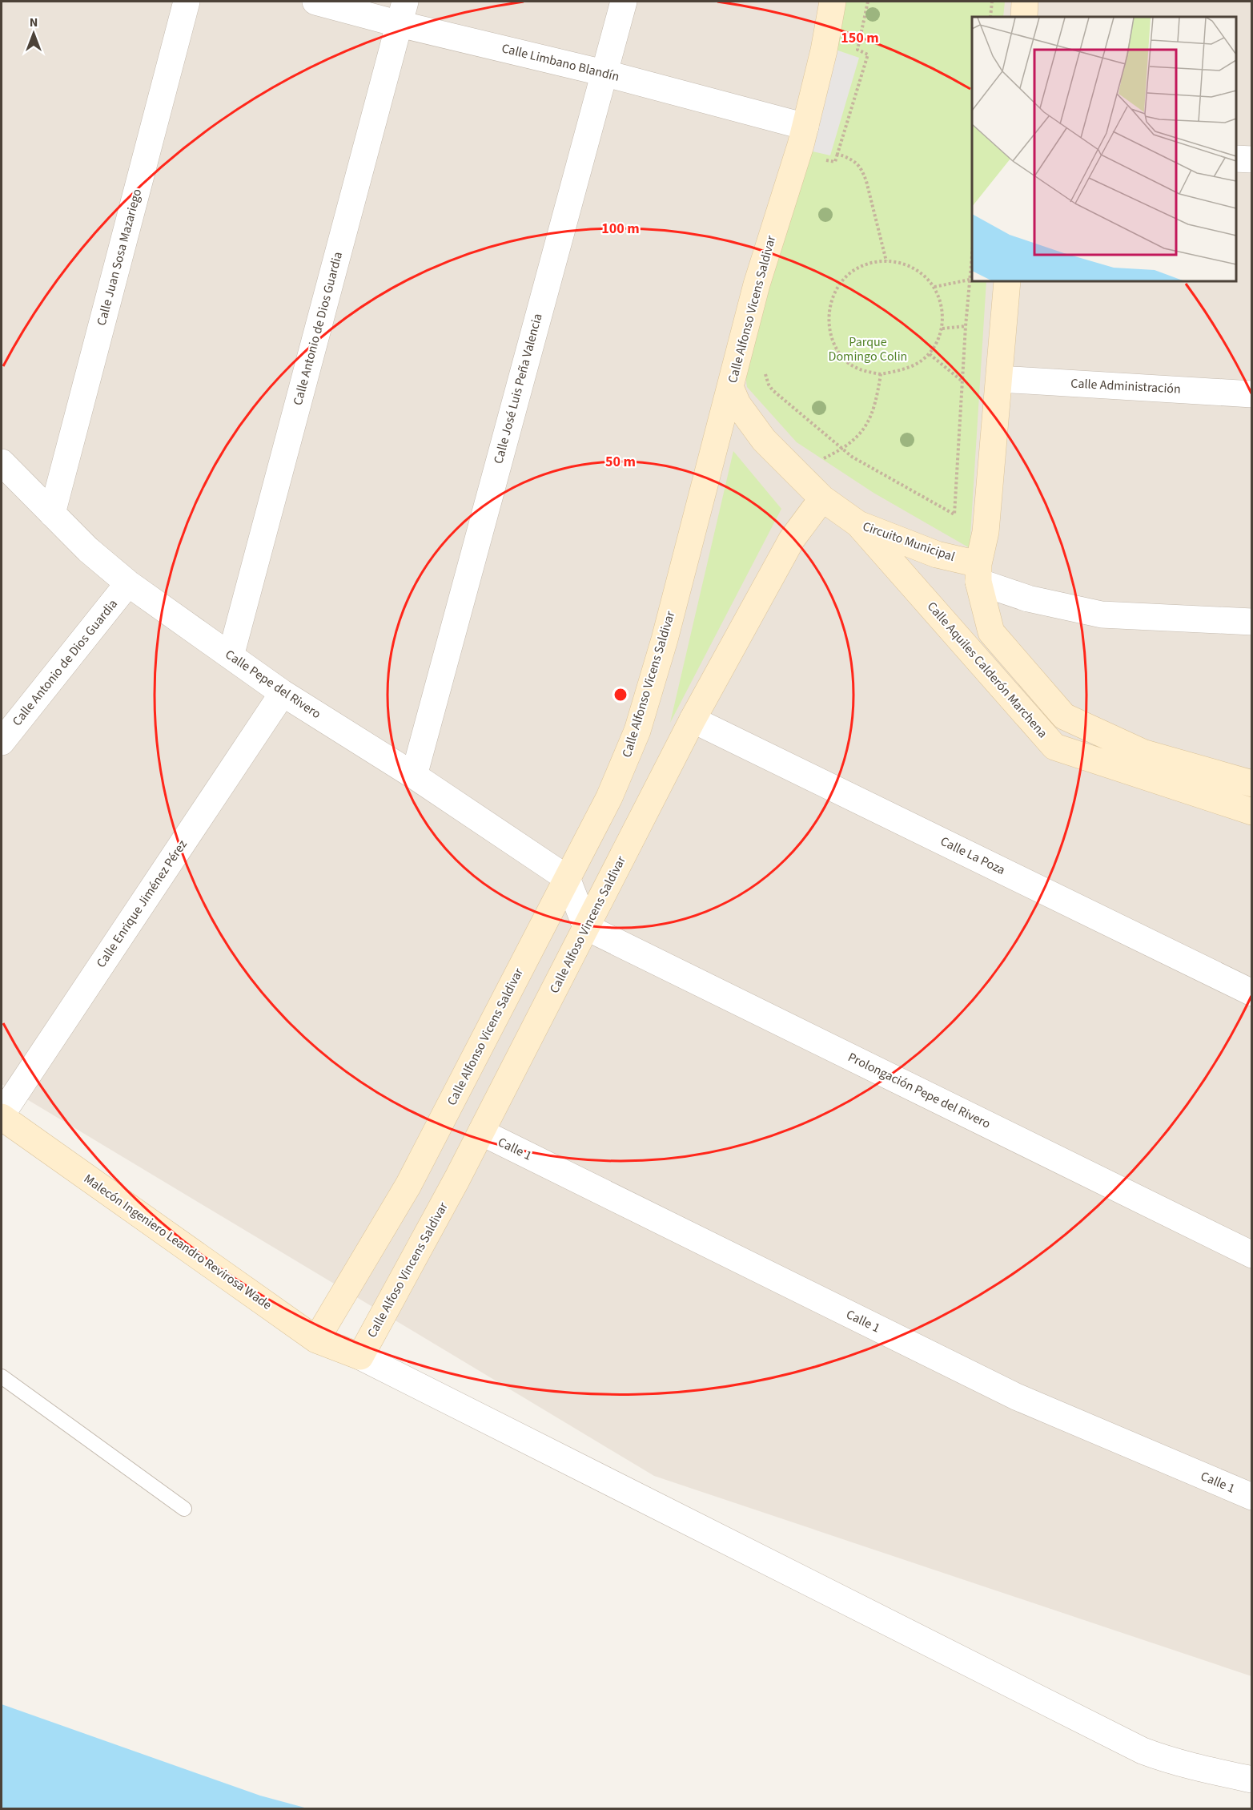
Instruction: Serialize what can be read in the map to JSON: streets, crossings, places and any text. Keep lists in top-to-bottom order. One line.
{"streets":{"main road":["Calle Alfonso Vicens Saldivar","Circuito Municipal","Calle Aquiles Calderón Marchena","Calle Alfoso Vincens Saldivar","Malecón Ingeniero Leandro Revirosa Wade"],"street":["Calle Limbano Blandín","Calle Juan Sosa Mazariego","Calle Antonio de Dios Guardia","Calle Administración","Calle José Luis Peña Valencia","Calle Pepe del Rivero","Calle La Poza","Calle Enrique Jiménez Pérez","Prolongación Pepe del Rivero","Calle 1"]},"crossings":[["Calle Limbano Blandín","Calle Alfonso Vicens Saldivar"],["Calle Limbano Blandín","Calle Antonio de Dios Guardia"],["Calle Limbano Blandín","Calle José Luis Peña Valencia"],["Calle Juan Sosa Mazariego","Calle Pepe del Rivero"],["Calle Alfonso Vicens Saldivar","Circuito Municipal"],["Calle Alfonso Vicens Saldivar","Calle Pepe del Rivero"],["Calle Alfonso Vicens Saldivar","Malecón Ingeniero Leandro Revirosa Wade"],["Calle Antonio de Dios Guardia","Calle Pepe del Rivero"],["Calle José Luis Peña Valencia","Calle Pepe del Rivero"],["Circuito Municipal","Calle Aquiles Calderón Marchena"],["Circuito Municipal","Calle Alfoso Vincens Saldivar"],["Calle Pepe del Rivero","Calle Enrique Jiménez Pérez"],["Calle La Poza","Calle Alfoso Vincens Saldivar"],["Calle Enrique Jiménez Pérez","Malecón Ingeniero Leandro Revirosa Wade"],["Calle Alfoso Vincens Saldivar","Prolongación Pepe del Rivero"],["Calle Alfoso Vincens Saldivar","Calle 1"],["Calle Alfoso Vincens Saldivar","Malecón Ingeniero Leandro Revirosa Wade"]],"parks":["Parque Domingo Colin"],"north":"top","rings":["150 m","100 m","50 m"]}
